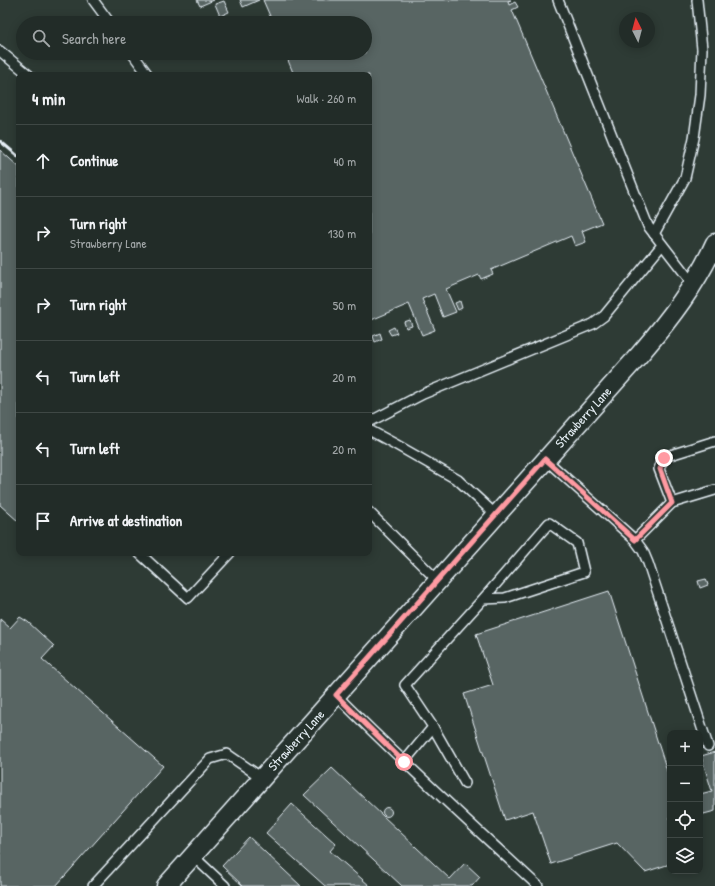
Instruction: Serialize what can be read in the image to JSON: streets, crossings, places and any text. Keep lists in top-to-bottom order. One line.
{"streets":{"street":["Strawberry Lane"]},"north":"top","page":{"search":"Search here","heading":["4 min","Walk · 260 m"],"list":[["Continue","40 m"],["Turn right","Strawberry Lane","130 m"],["Turn right","50 m"],["Turn left","20 m"],["Turn left","20 m"],"Arrive at destination"],"map_buttons":["+","−"]}}
